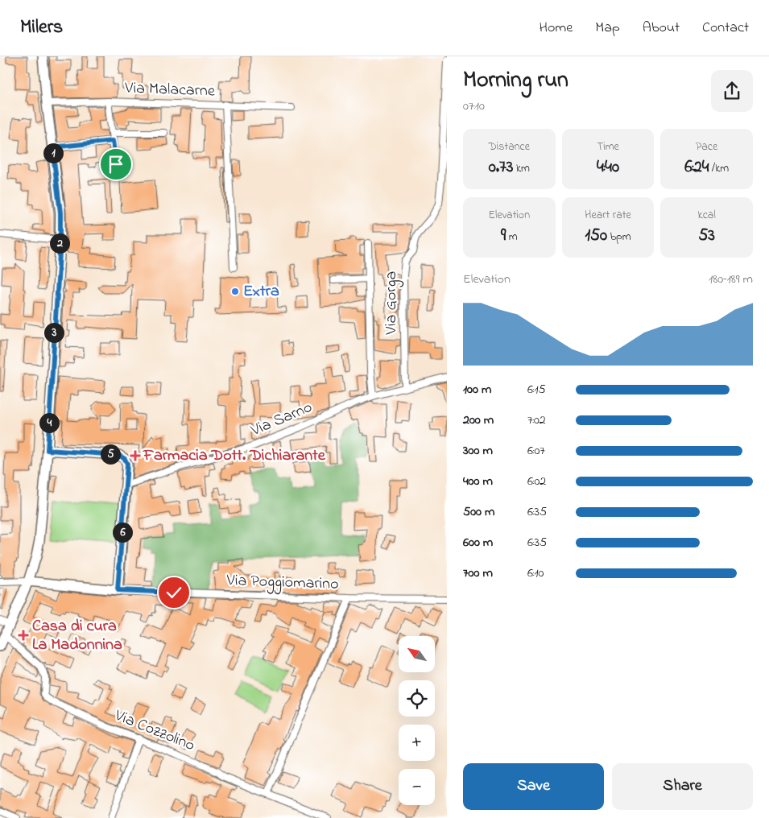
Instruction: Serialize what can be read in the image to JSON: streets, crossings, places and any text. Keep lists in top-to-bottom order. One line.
{"streets":{"street":["Via Malacarne","Via Gorga","Via Sarno","Via Poggiomarino","Via Cozzolino"]},"crossings":[["Via Gorga","Via Sarno"]],"places":{"other":["Extra"],"health":["Farmacia Dott. Dichiarante","Casa di cura La Madonnina"]},"north":"top left","page":{"header":"Milers","nav":["Home","Map","About","Contact"],"heading":["Morning run","07:10"],"stats":[["Distance","0.73 km"],["Time","4:40"],["Pace","6:24 /km"],["Elevation","9 m"],["Heart rate","150 bpm"],["kcal","53"]],"pins":["1","2","3","4","5","6"],"chart":["Elevation","180–189 m"],"list":[{"name":"100 m","note":"6:15"},{"name":"200 m","note":"7:02"},{"name":"300 m","note":"6:07"},{"name":"400 m","note":"6:02"},{"name":"500 m","note":"6:35"},{"name":"600 m","note":"6:35"},{"name":"700 m","note":"6:10"}],"map_buttons":["+","−"],"buttons":["Save","Share"]}}
